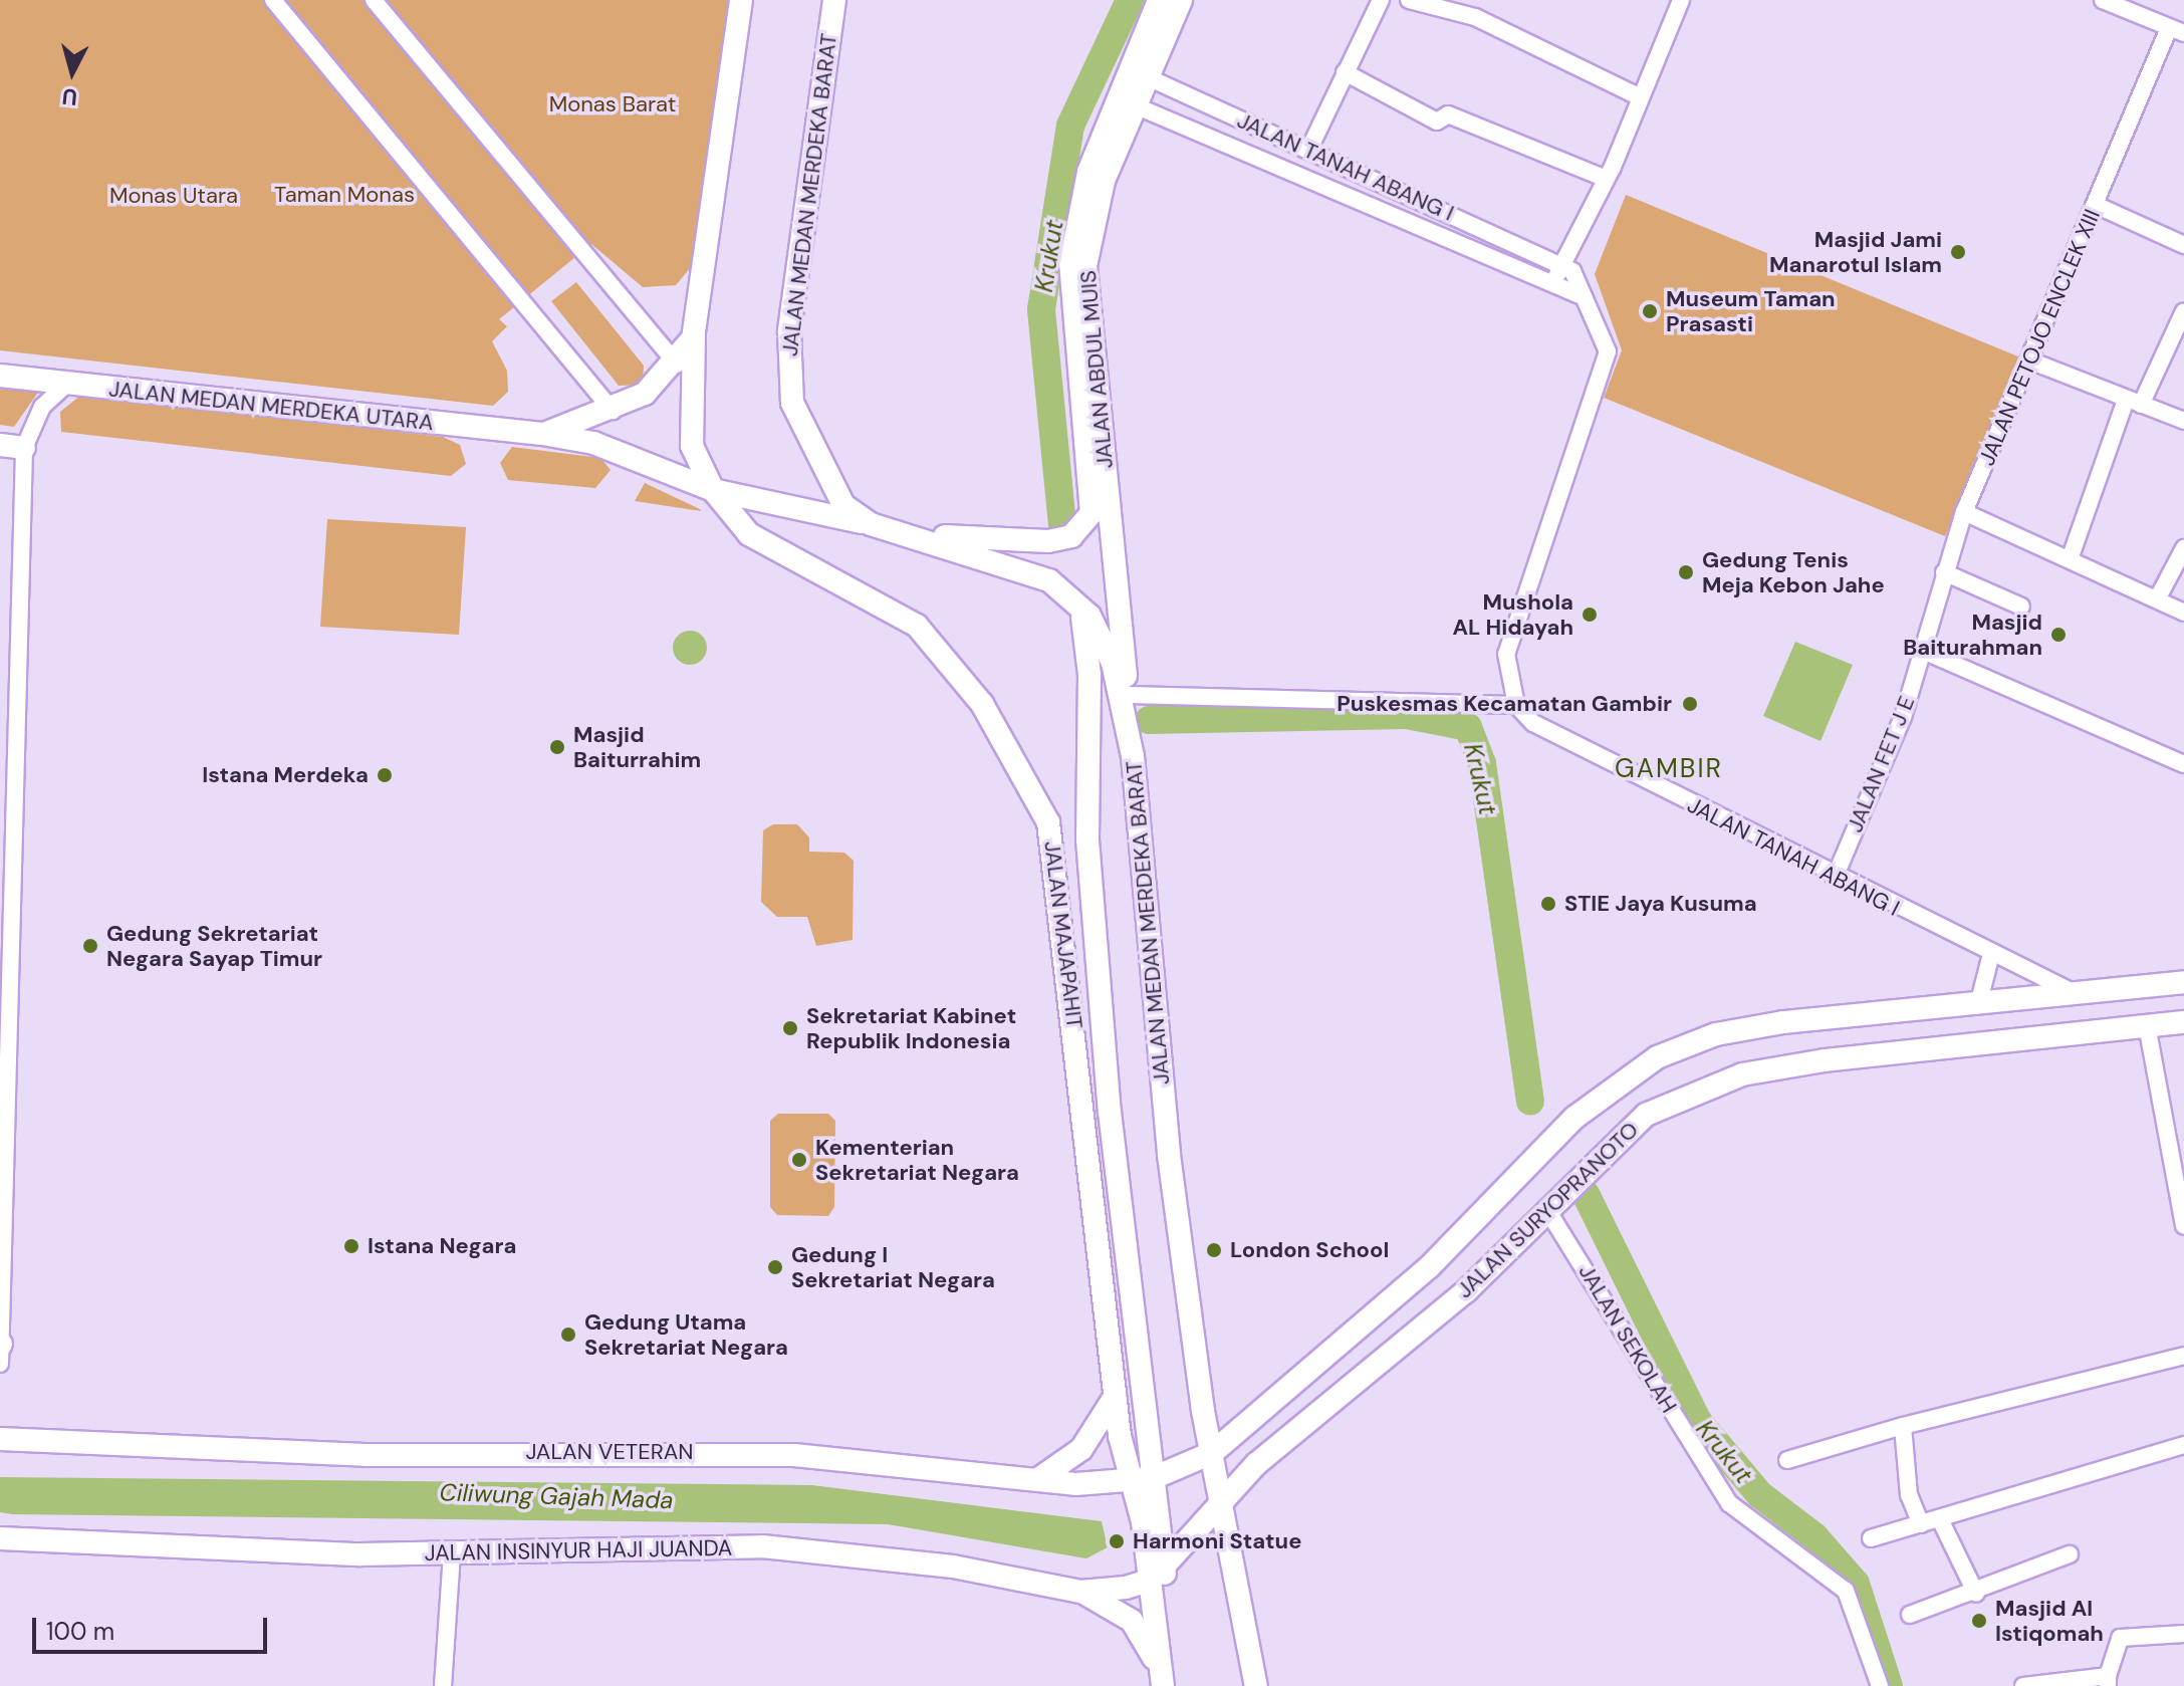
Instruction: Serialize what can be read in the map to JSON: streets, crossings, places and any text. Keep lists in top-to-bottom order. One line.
{"streets":{"main road":["JALAN MEDAN MERDEKA BARAT","JALAN ABDUL MUIS","JALAN MEDAN MERDEKA UTARA","JALAN MAJAPAHIT","JALAN SURYOPRANOTO","JALAN VETERAN","JALAN INSINYUR HAJI JUANDA"],"street":["JALAN TANAH ABANG I","JALAN PETOJO ENCLEK XIII","JALAN FET J E","JALAN SEKOLAH"]},"crossings":[["JALAN TANAH ABANG I","JALAN ABDUL MUIS"],["JALAN TANAH ABANG I","JALAN FET J E"],["JALAN TANAH ABANG I","JALAN SURYOPRANOTO"],["JALAN MEDAN MERDEKA BARAT","JALAN ABDUL MUIS"],["JALAN MEDAN MERDEKA BARAT","JALAN MAJAPAHIT"],["JALAN MEDAN MERDEKA BARAT","JALAN SURYOPRANOTO"],["JALAN MEDAN MERDEKA BARAT","JALAN VETERAN"],["JALAN PETOJO ENCLEK XIII","JALAN FET J E"],["JALAN MEDAN MERDEKA UTARA","JALAN MAJAPAHIT"],["JALAN MAJAPAHIT","JALAN SURYOPRANOTO"],["JALAN MAJAPAHIT","JALAN VETERAN"],["JALAN MAJAPAHIT","JALAN INSINYUR HAJI JUANDA"],["JALAN SURYOPRANOTO","JALAN SEKOLAH"],["JALAN SURYOPRANOTO","JALAN VETERAN"],["JALAN SURYOPRANOTO","JALAN INSINYUR HAJI JUANDA"]],"districts":["GAMBIR"],"water":["Krukut","Ciliwung Gajah Mada"],"parks":["Monas Barat","Taman Monas","Monas Utara"],"places":["Masjid Jami Manarotul Islam","Museum Taman Prasasti","Gedung Tenis Meja Kebon Jahe","Mushola AL Hidayah","Masjid Baiturahman","Puskesmas Kecamatan Gambir","Masjid Baiturrahim","Istana Merdeka","STIE Jaya Kusuma","Gedung Sekretariat Negara Sayap Timur","Sekretariat Kabinet Republik Indonesia","Kementerian Sekretariat Negara","Istana Negara","London School","Gedung I Sekretariat Negara","Gedung Utama Sekretariat Negara","Harmoni Statue","Masjid Al Istiqomah"],"scale_bar":"100 m","north":"bottom"}
